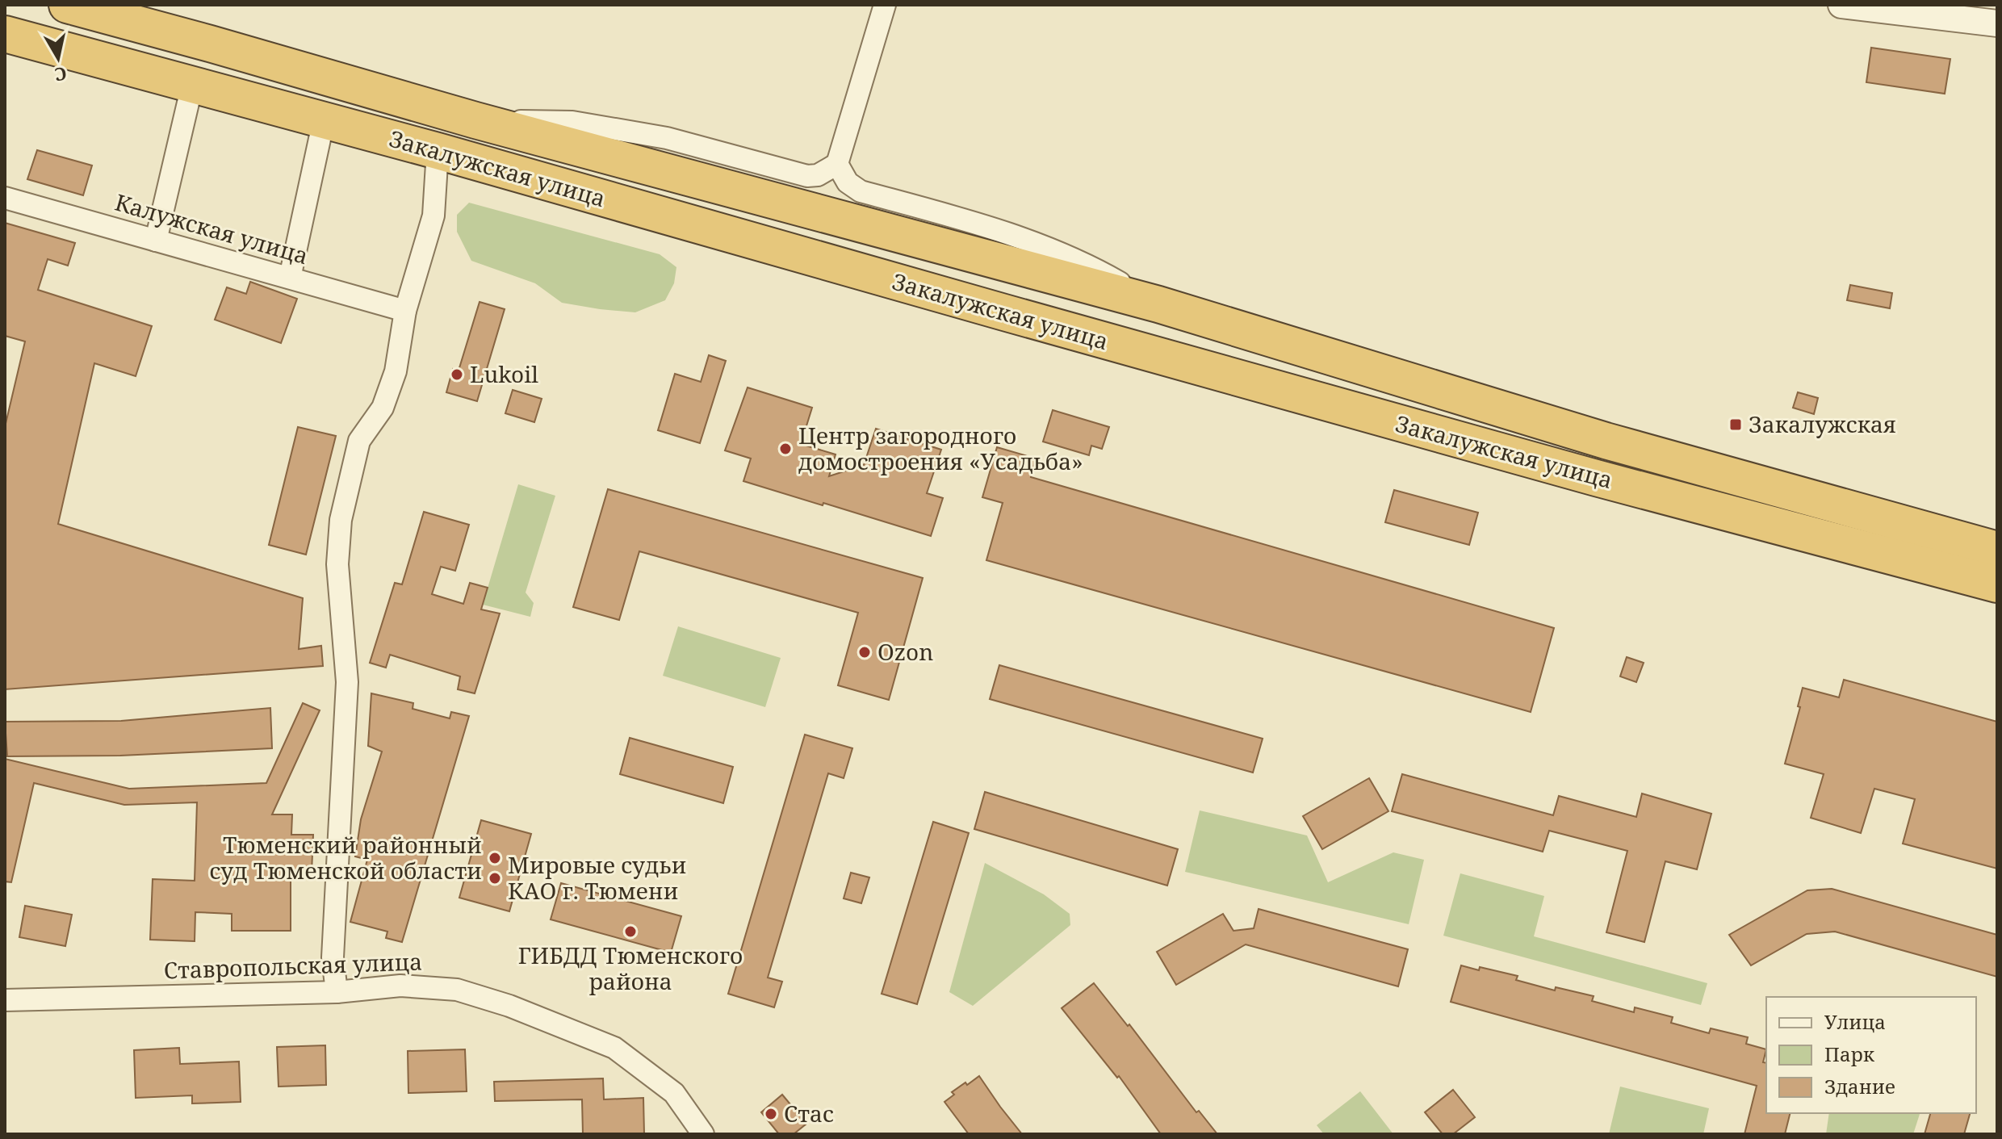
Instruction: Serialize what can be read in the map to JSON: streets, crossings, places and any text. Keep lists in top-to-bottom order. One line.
{"streets":{"highway":["Закалужская улица"],"street":["Калужская улица","Ставропольская улица"]},"places":{"other":["Lukoil","Центр загородного домостроения «Усадьба»","Ozon","Тюменский районный суд Тюменской области","Мировые судьи КАО г. Тюмени","ГИБДД Тюменского района","Стас"],"transit":["Закалужская"]},"legend":["Улица","Парк","Здание"],"north":"bottom"}
